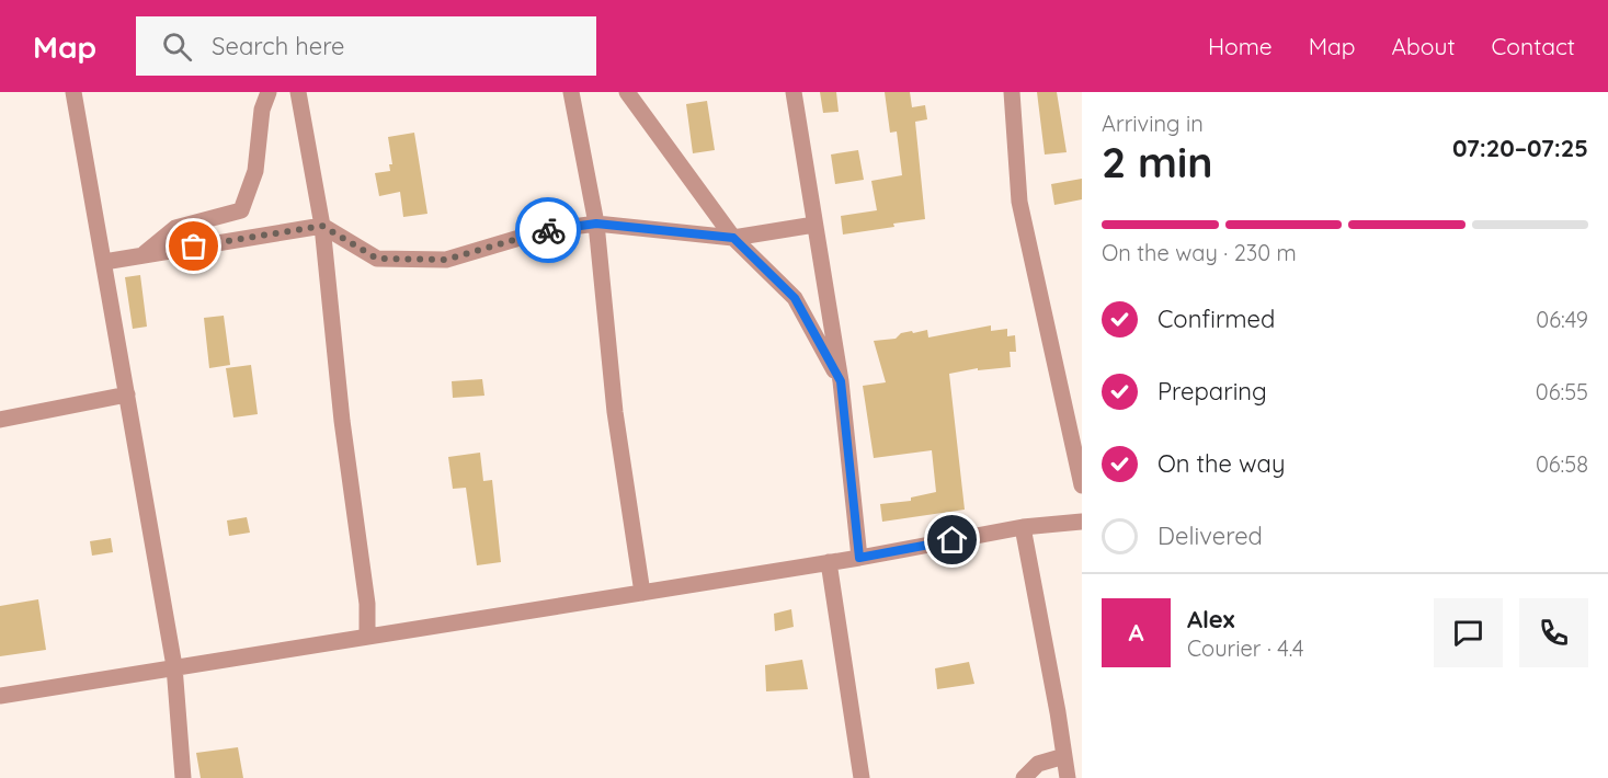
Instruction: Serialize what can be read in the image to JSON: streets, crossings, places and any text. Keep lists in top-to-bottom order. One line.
{"page":{"header":"Map","search":"Search here","nav":["Home","Map","About","Contact"],"heading":["2 min","Arriving in","07:20–07:25"],"panel":["Alex","Courier · 4.4"],"bar":"On the way · 230 m","list":[["Confirmed","06:49"],["Preparing","06:55"],["On the way","06:58"],"Delivered"],"round":"A"}}
